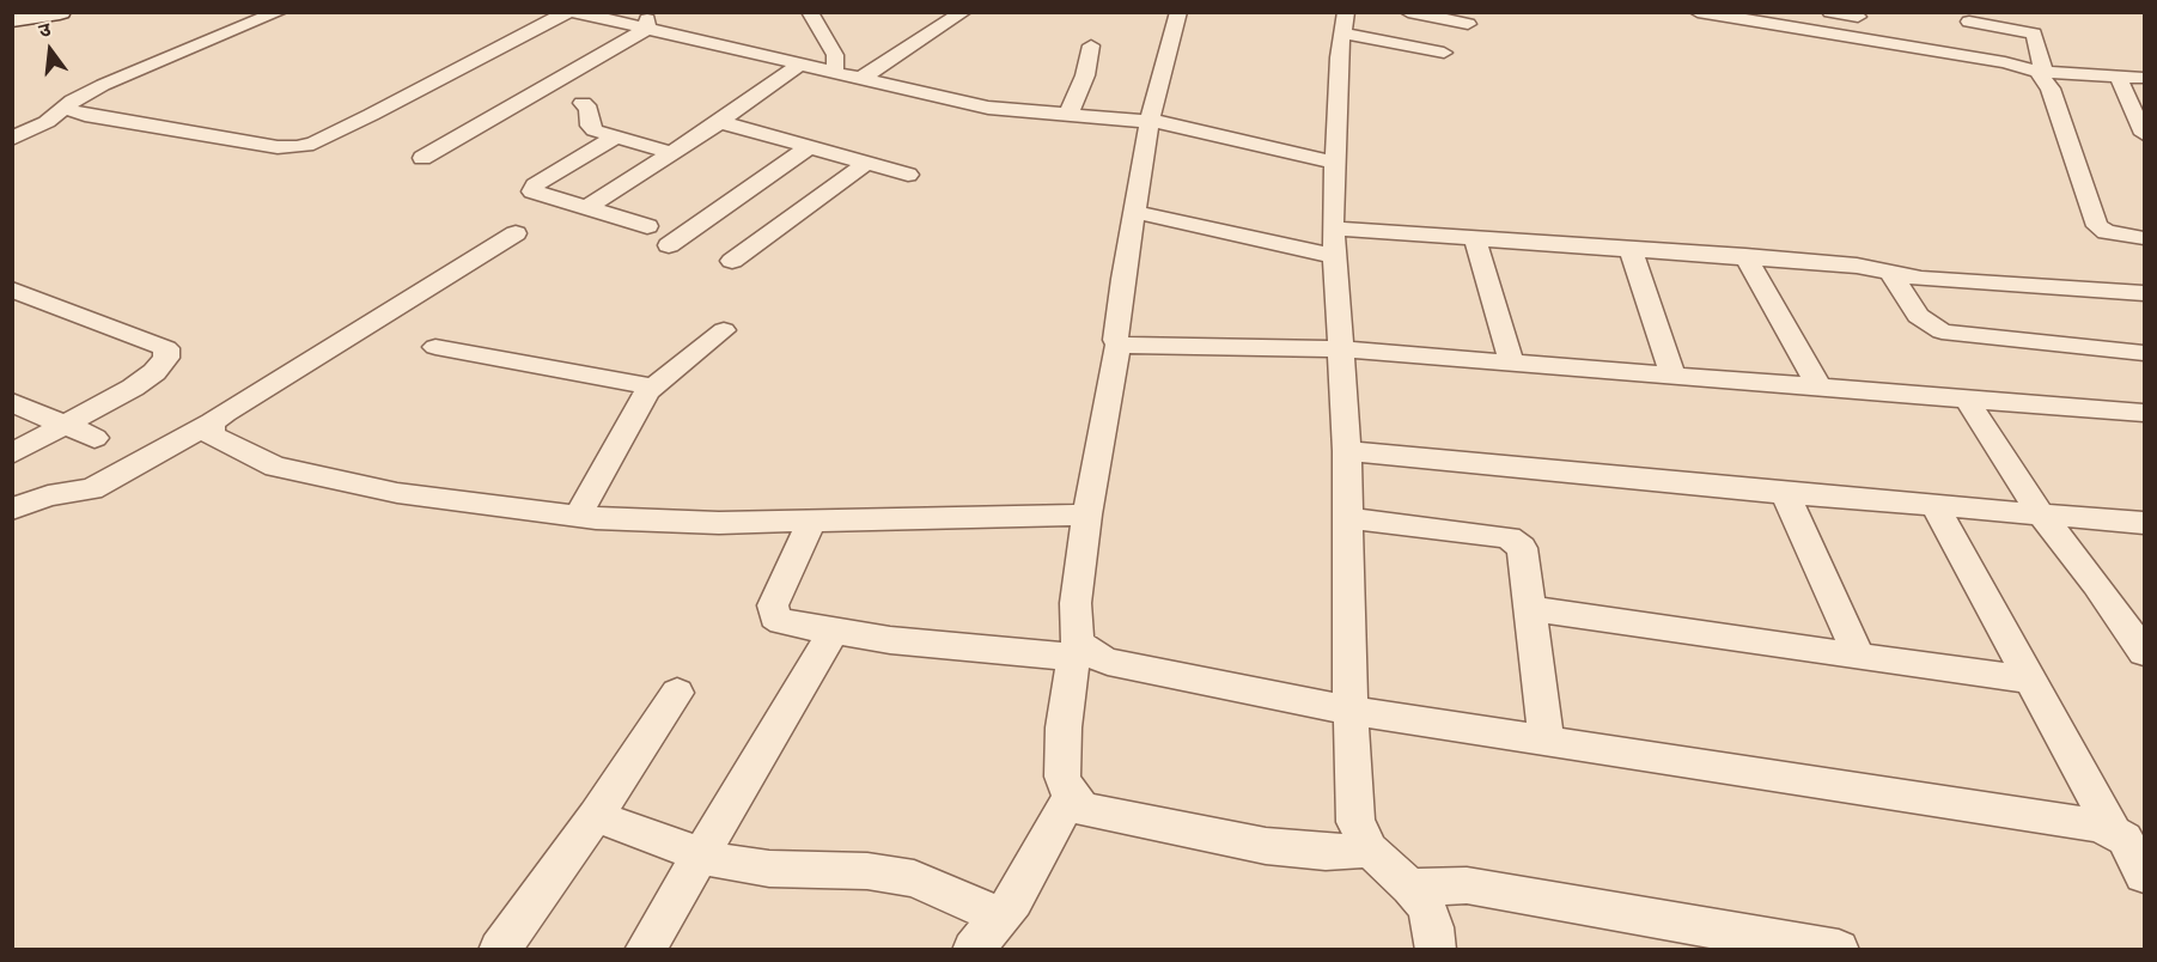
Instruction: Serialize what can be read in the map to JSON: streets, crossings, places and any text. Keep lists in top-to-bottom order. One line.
{"north":"top"}
